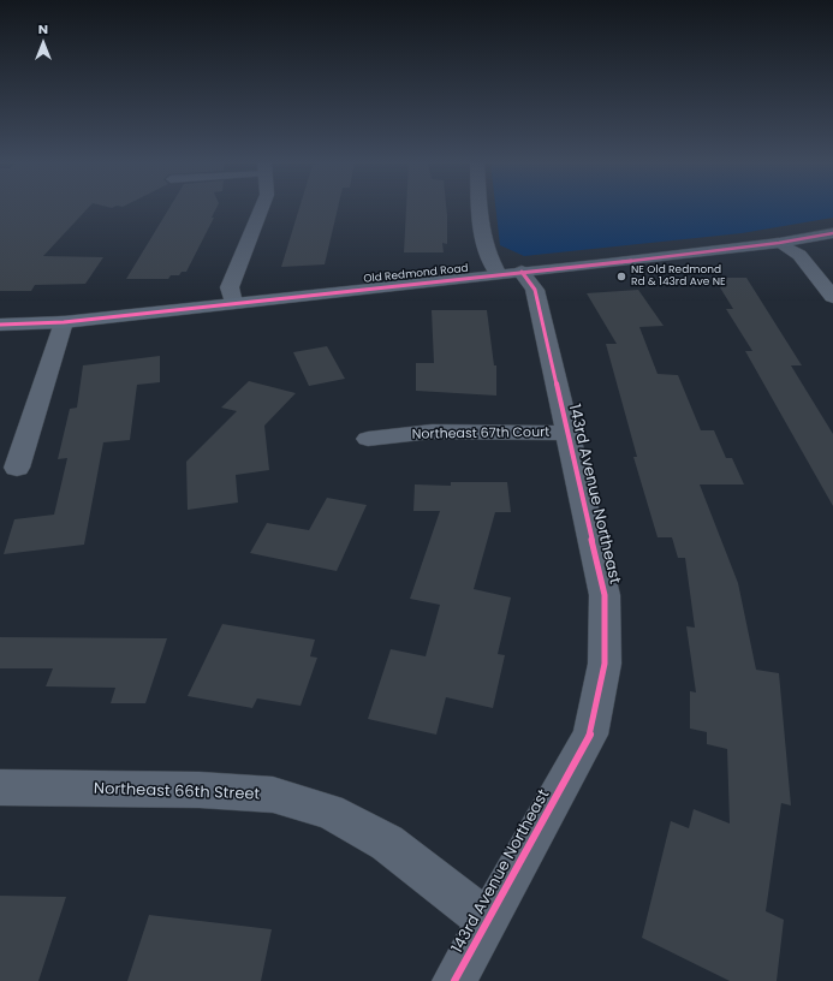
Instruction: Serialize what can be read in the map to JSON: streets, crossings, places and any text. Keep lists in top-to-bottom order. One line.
{"streets":{"main road":["Old Redmond Road"],"street":["Northeast 67th Court","143rd Avenue Northeast","Northeast 66th Street"]},"crossings":[["Old Redmond Road","143rd Avenue Northeast"],["Northeast 67th Court","143rd Avenue Northeast"],["143rd Avenue Northeast","Northeast 66th Street"]],"places":["NE Old Redmond Rd & 143rd Ave NE"],"north":"top"}
